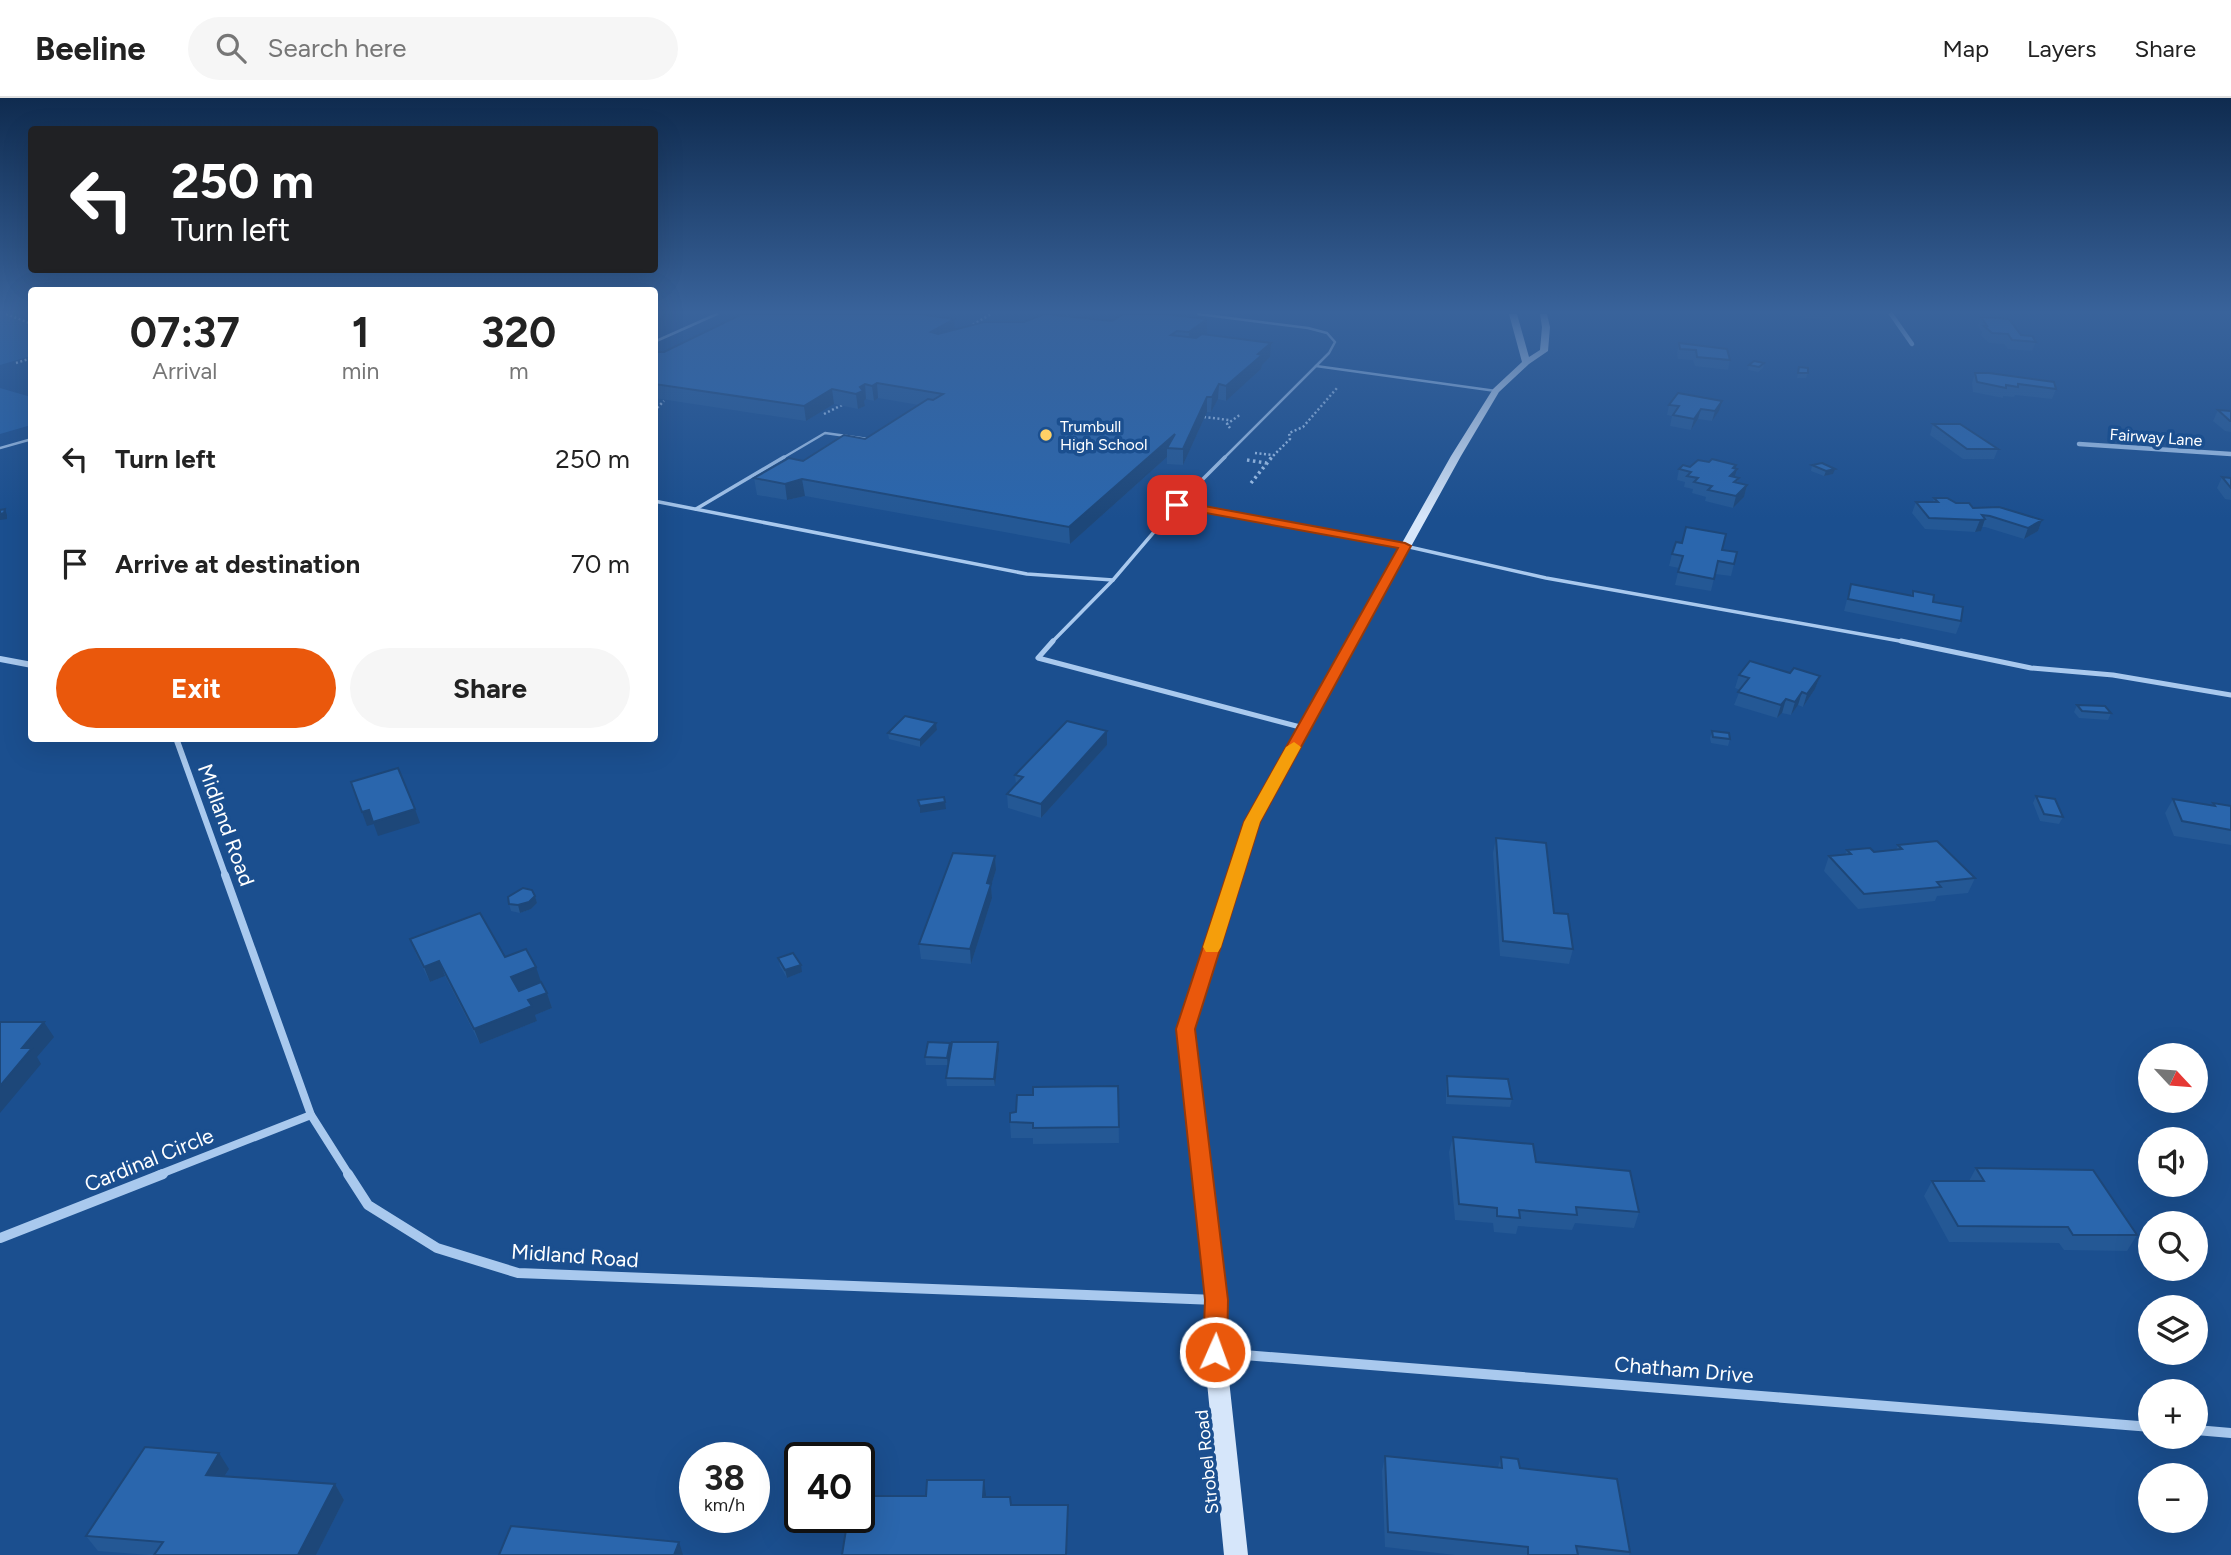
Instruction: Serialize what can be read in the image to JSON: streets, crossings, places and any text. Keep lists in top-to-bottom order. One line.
{"streets":{"street":["Fairway Lane","Midland Road","Cardinal Circle","Chatham Drive","Strobel Road"]},"crossings":[["Midland Road","Cardinal Circle"],["Midland Road","Strobel Road"],["Chatham Drive","Strobel Road"]],"places":["Trumbull High School"],"north":"bottom right","page":{"header":"Beeline","search":"Search here","nav":["Map","Layers","Share"],"turn":["250 m","Turn left"],"eta":["07:37","Arrival","1","min","320","m"],"list":[{"name":"Turn left","value":"250 m"},{"name":"Arrive at destination","value":"70 m"}],"buttons":["Exit","Share"],"map_buttons":["+","−"],"speed":"38 km/h","limit":"40"}}
